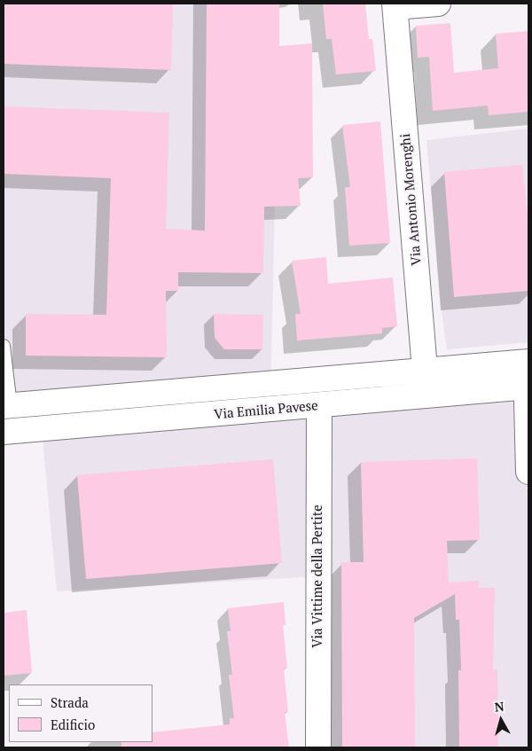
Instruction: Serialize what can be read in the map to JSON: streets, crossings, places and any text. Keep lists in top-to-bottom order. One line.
{"streets":{"main road":["Via Antonio Morenghi","Via Emilia Pavese","Via Vittime della Pertite"]},"crossings":[["Via Antonio Morenghi","Via Emilia Pavese"],["Via Emilia Pavese","Via Vittime della Pertite"]],"legend":["Strada","Edificio"],"north":"top"}
